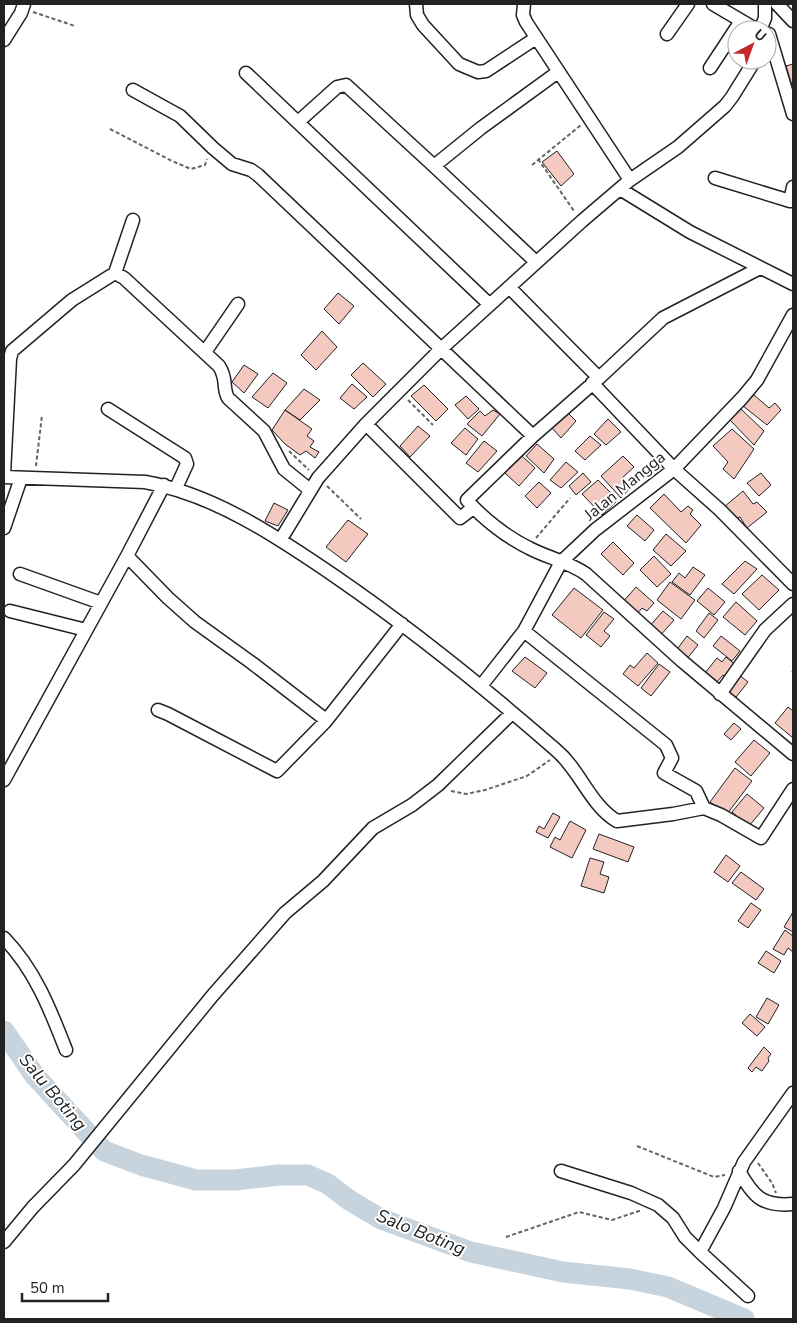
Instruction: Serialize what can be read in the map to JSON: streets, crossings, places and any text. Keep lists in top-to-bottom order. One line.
{"streets":{"street":["Jalan Mangga"]},"water":["Salu Boting","Salo Boting"],"scale_bar":"50 m","north":"top right"}
